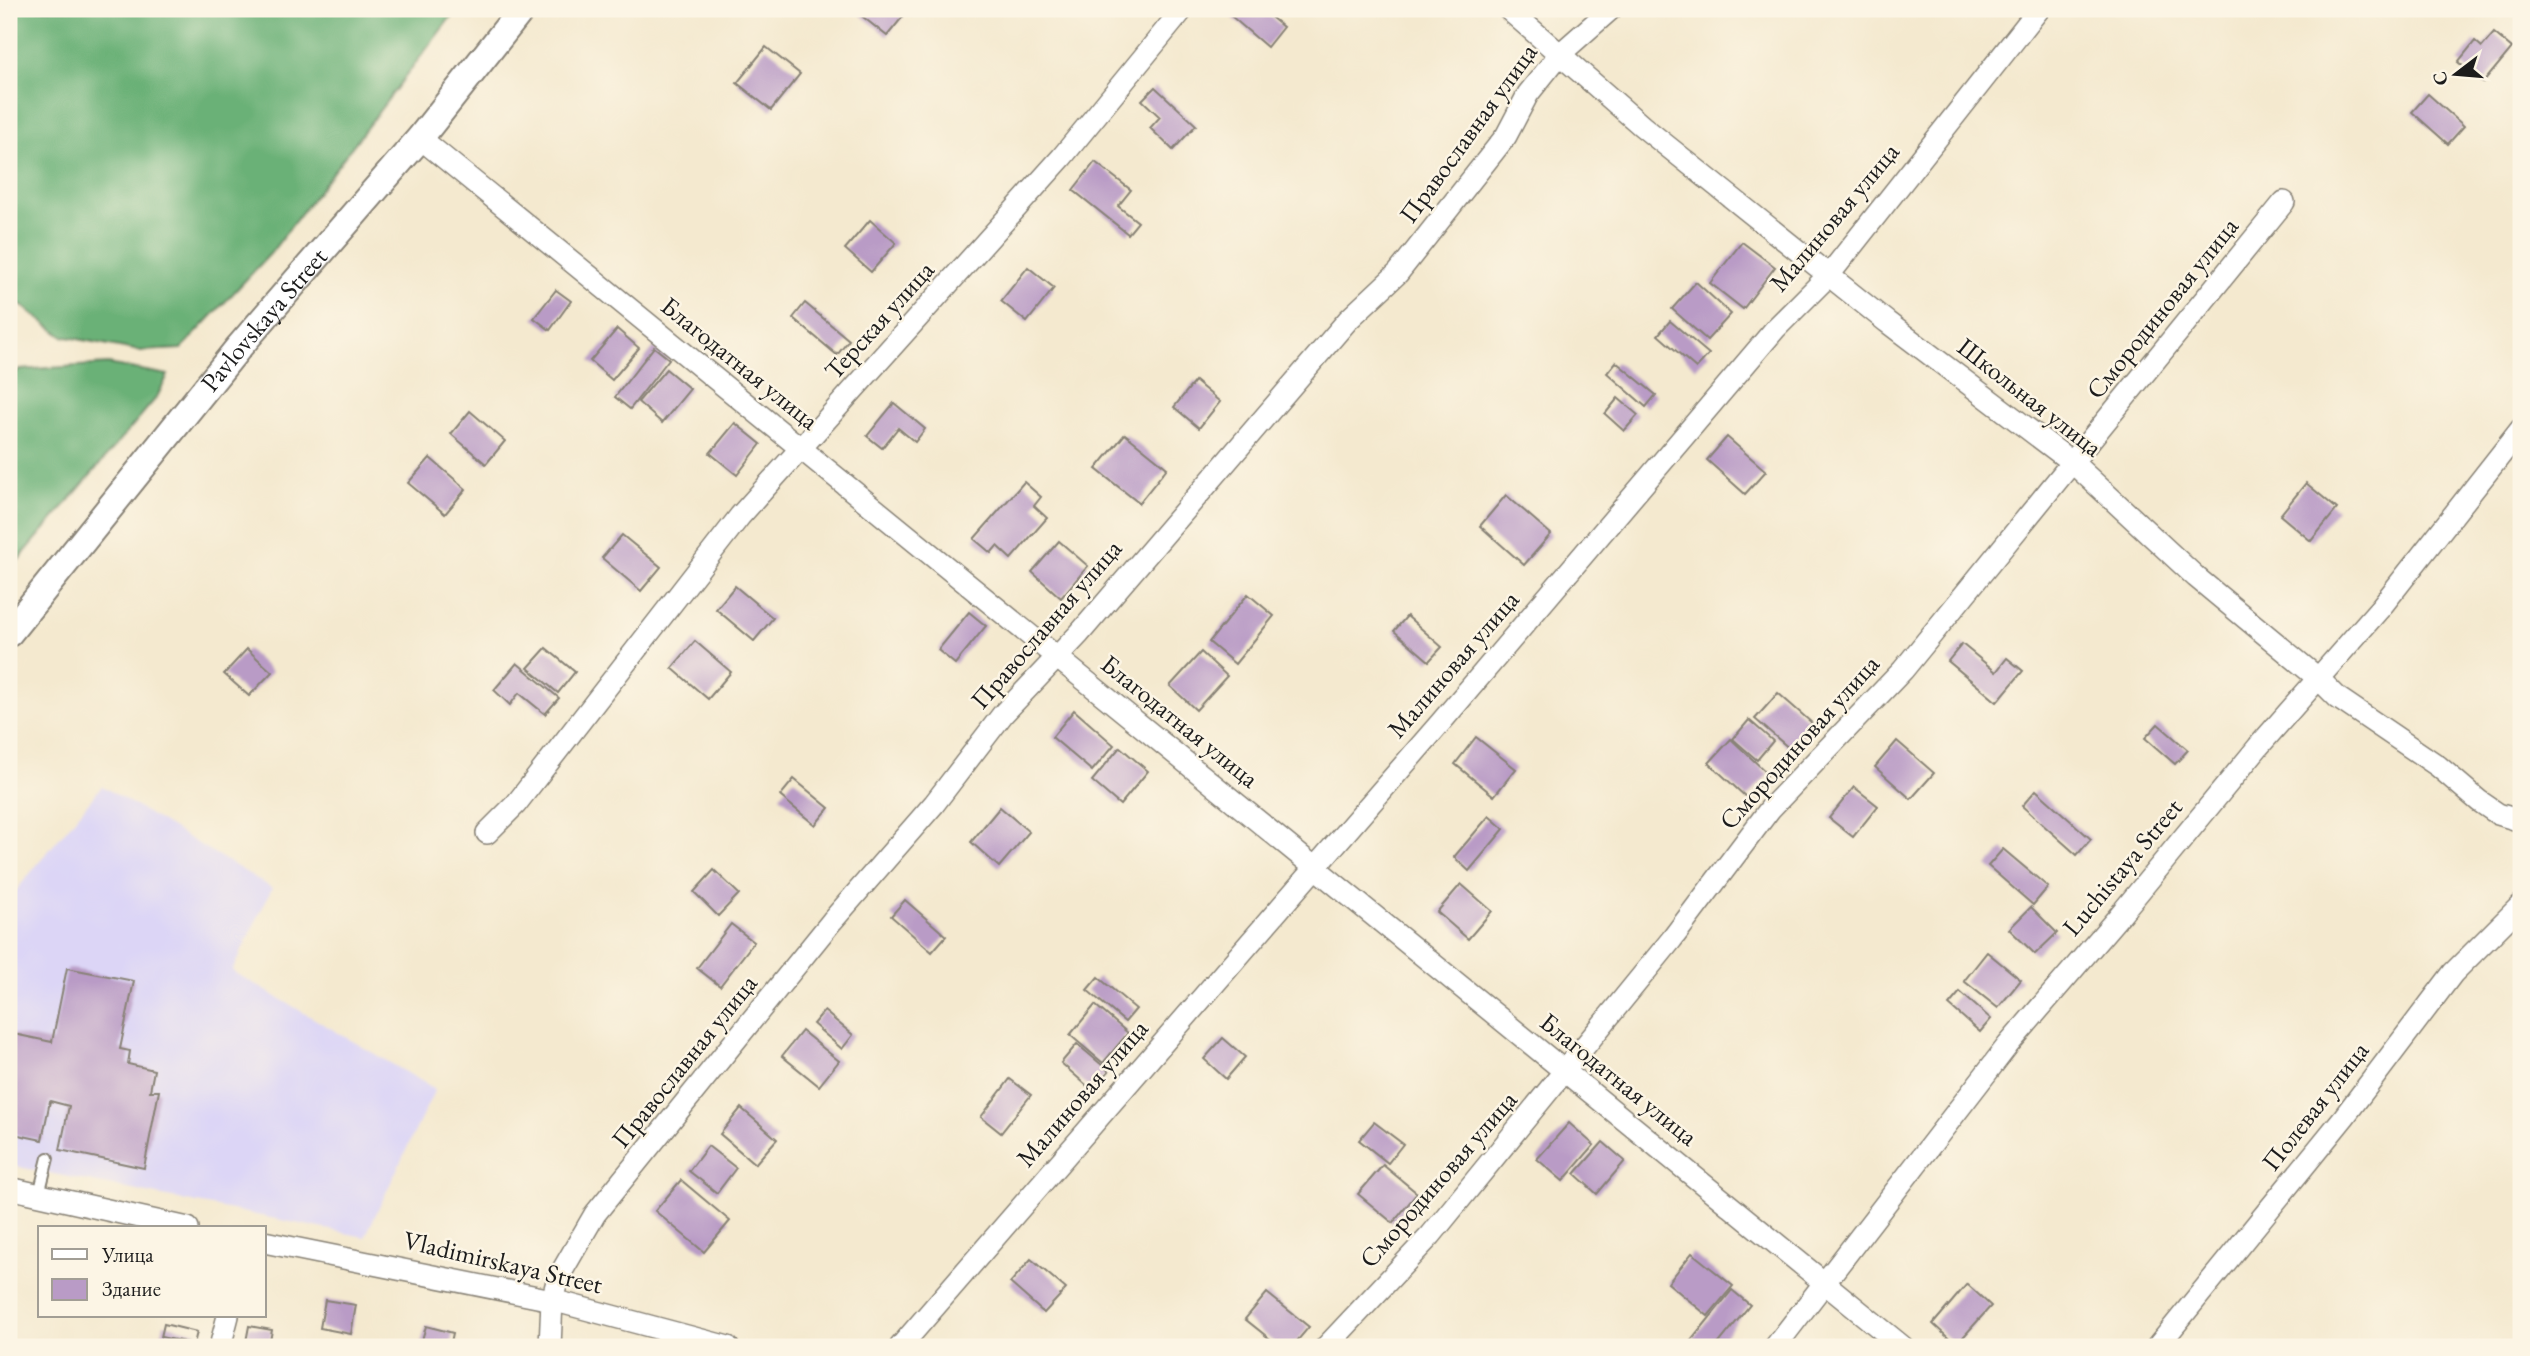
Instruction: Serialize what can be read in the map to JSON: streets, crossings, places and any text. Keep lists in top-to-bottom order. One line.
{"streets":{"street":["Православная улица","Малиновая улица","Смородиновая улица","Pavlovskaya Street","Терская улица","Благодатная улица","Школьная улица","Luchistaya Street","Полевая улица","Vladimirskaya Street"]},"crossings":[["Православная улица","Благодатная улица"],["Православная улица","Школьная улица"],["Православная улица","Vladimirskaya Street"],["Малиновая улица","Благодатная улица"],["Малиновая улица","Школьная улица"],["Смородиновая улица","Благодатная улица"],["Смородиновая улица","Школьная улица"],["Pavlovskaya Street","Благодатная улица"],["Терская улица","Благодатная улица"],["Благодатная улица","Luchistaya Street"],["Школьная улица","Luchistaya Street"]],"legend":["Улица","Здание"],"north":"left"}
